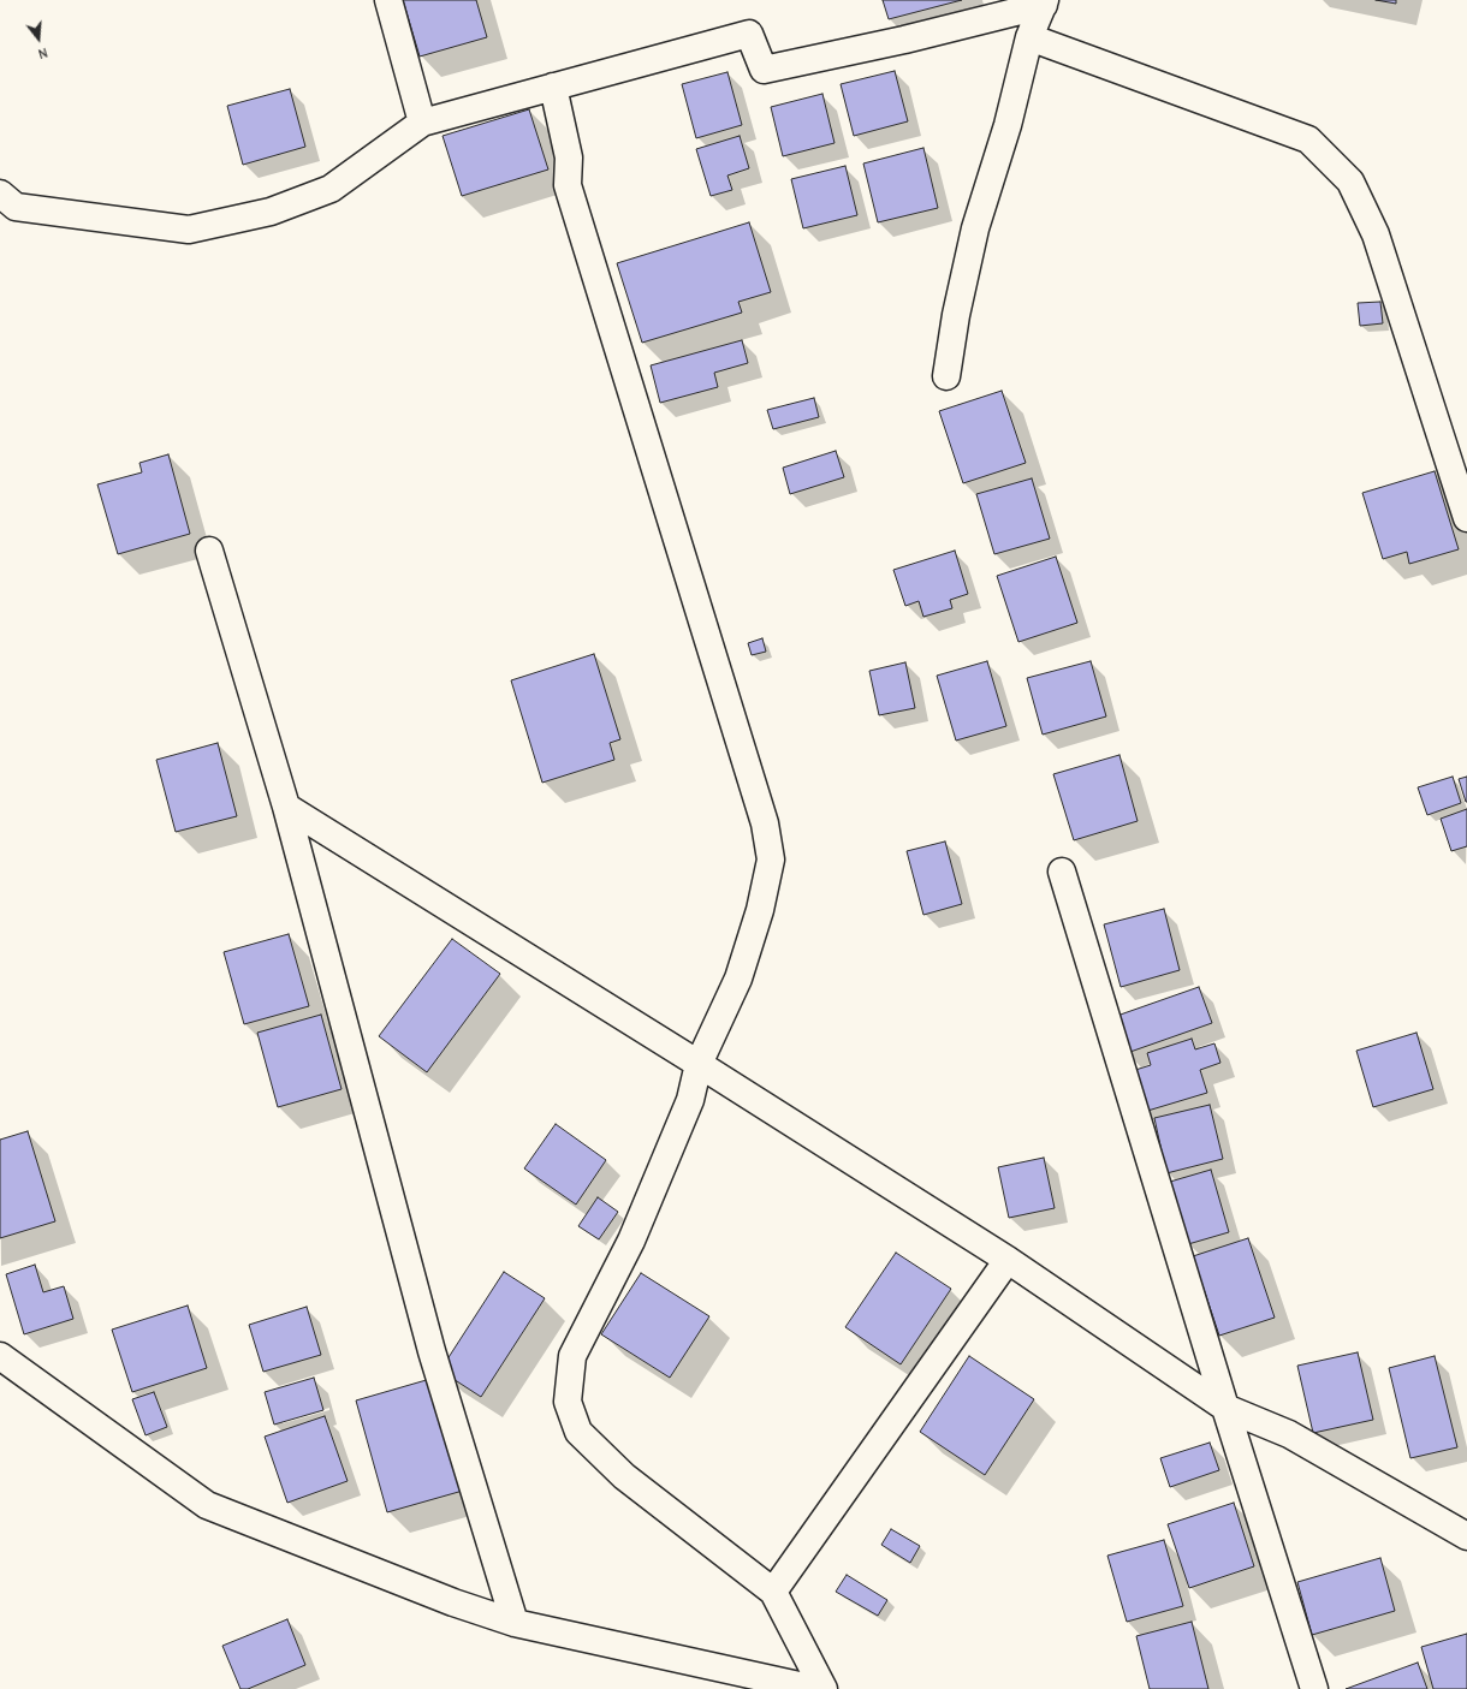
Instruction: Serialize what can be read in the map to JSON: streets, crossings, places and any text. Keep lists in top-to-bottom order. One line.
{"north":"bottom"}
